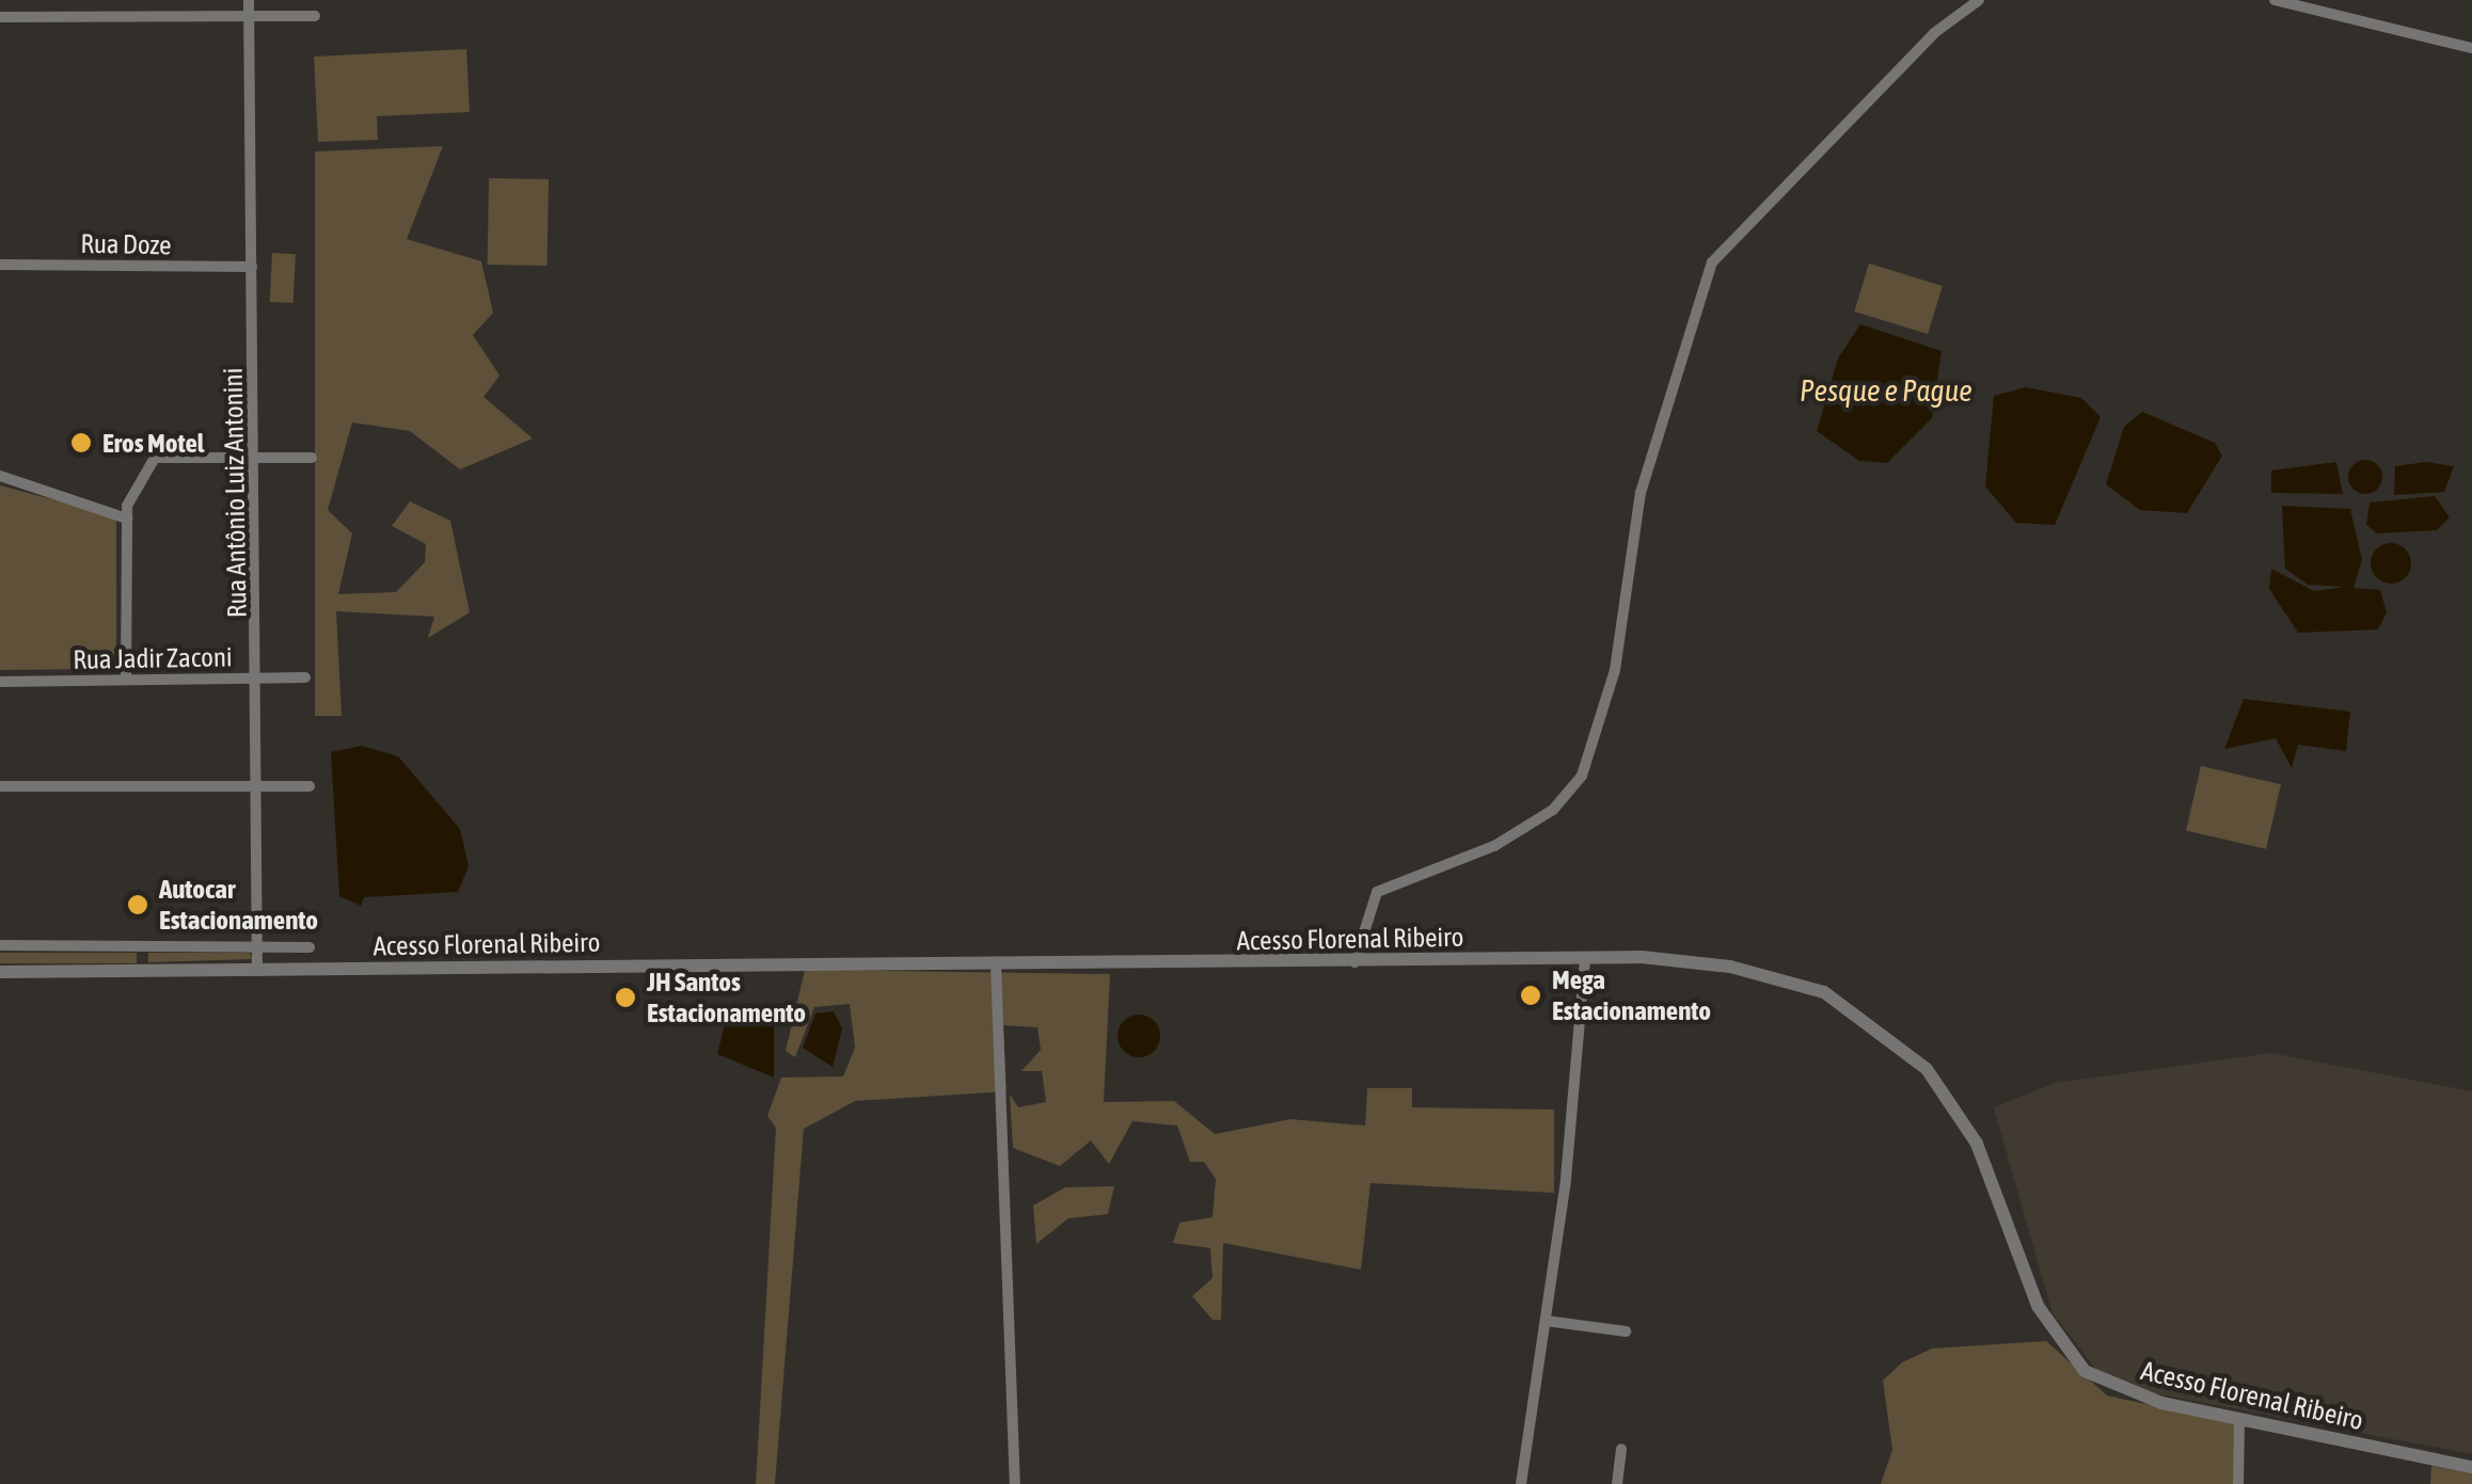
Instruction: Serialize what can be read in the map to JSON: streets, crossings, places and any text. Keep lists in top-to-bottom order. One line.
{"streets":{"street":["Rua Doze","Rua Antônio Luiz Antonini","Rua Jadir Zaconi","Acesso Florenal Ribeiro"]},"crossings":[["Rua Doze","Rua Antônio Luiz Antonini"],["Rua Antônio Luiz Antonini","Rua Jadir Zaconi"],["Rua Antônio Luiz Antonini","Acesso Florenal Ribeiro"]],"water":["Pesque e Pague"],"places":["Eros Motel","Autocar Estacionamento","Mega Estacionamento","JH Santos Estacionamento"]}
